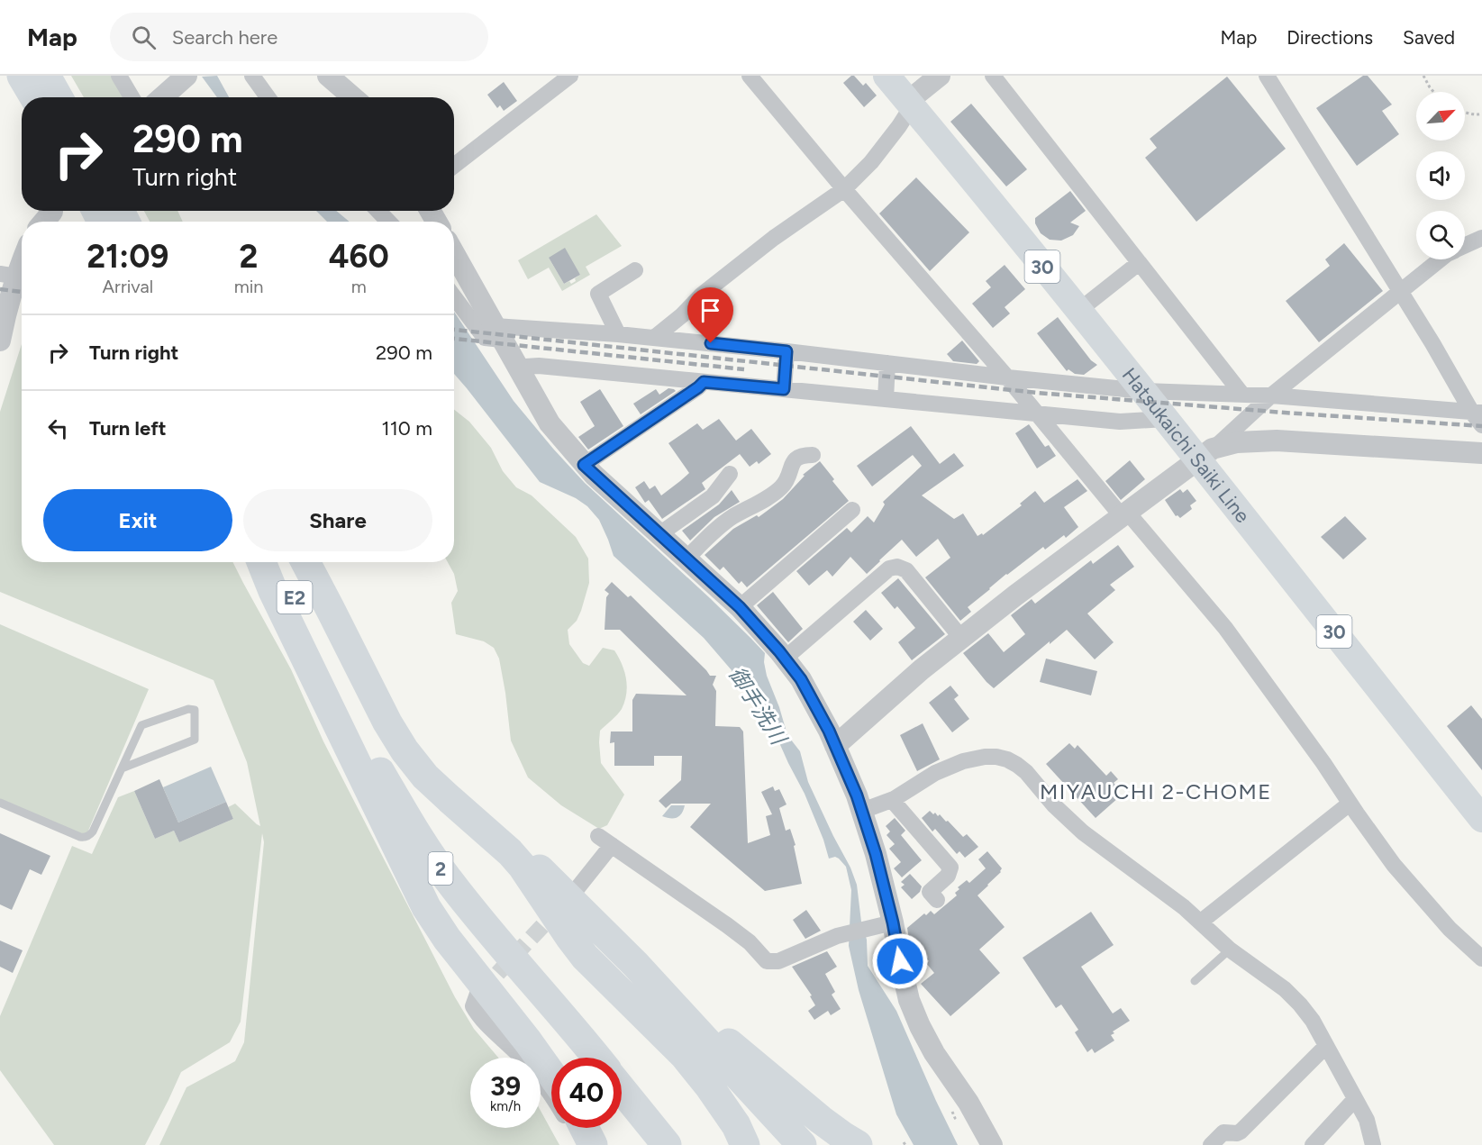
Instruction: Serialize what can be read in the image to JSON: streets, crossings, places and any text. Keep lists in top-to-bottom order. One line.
{"streets":{"highway":["E2","2"],"main road":["30","Hatsukaichi Saiki Line"]},"crossings":[["E2","2"]],"districts":["MIYAUCHI 2-CHOME"],"water":["御手洗川"],"north":"top right","page":{"header":"Map","search":"Search here","nav":["Map","Directions","Saved"],"turn":["290 m","Turn right"],"eta":["21:09","Arrival","2","min","460","m"],"list":[{"name":"Turn right","value":"290 m"},{"name":"Turn left","value":"110 m"}],"buttons":["Exit","Share"],"speed":"39 km/h","limit":"40"}}
